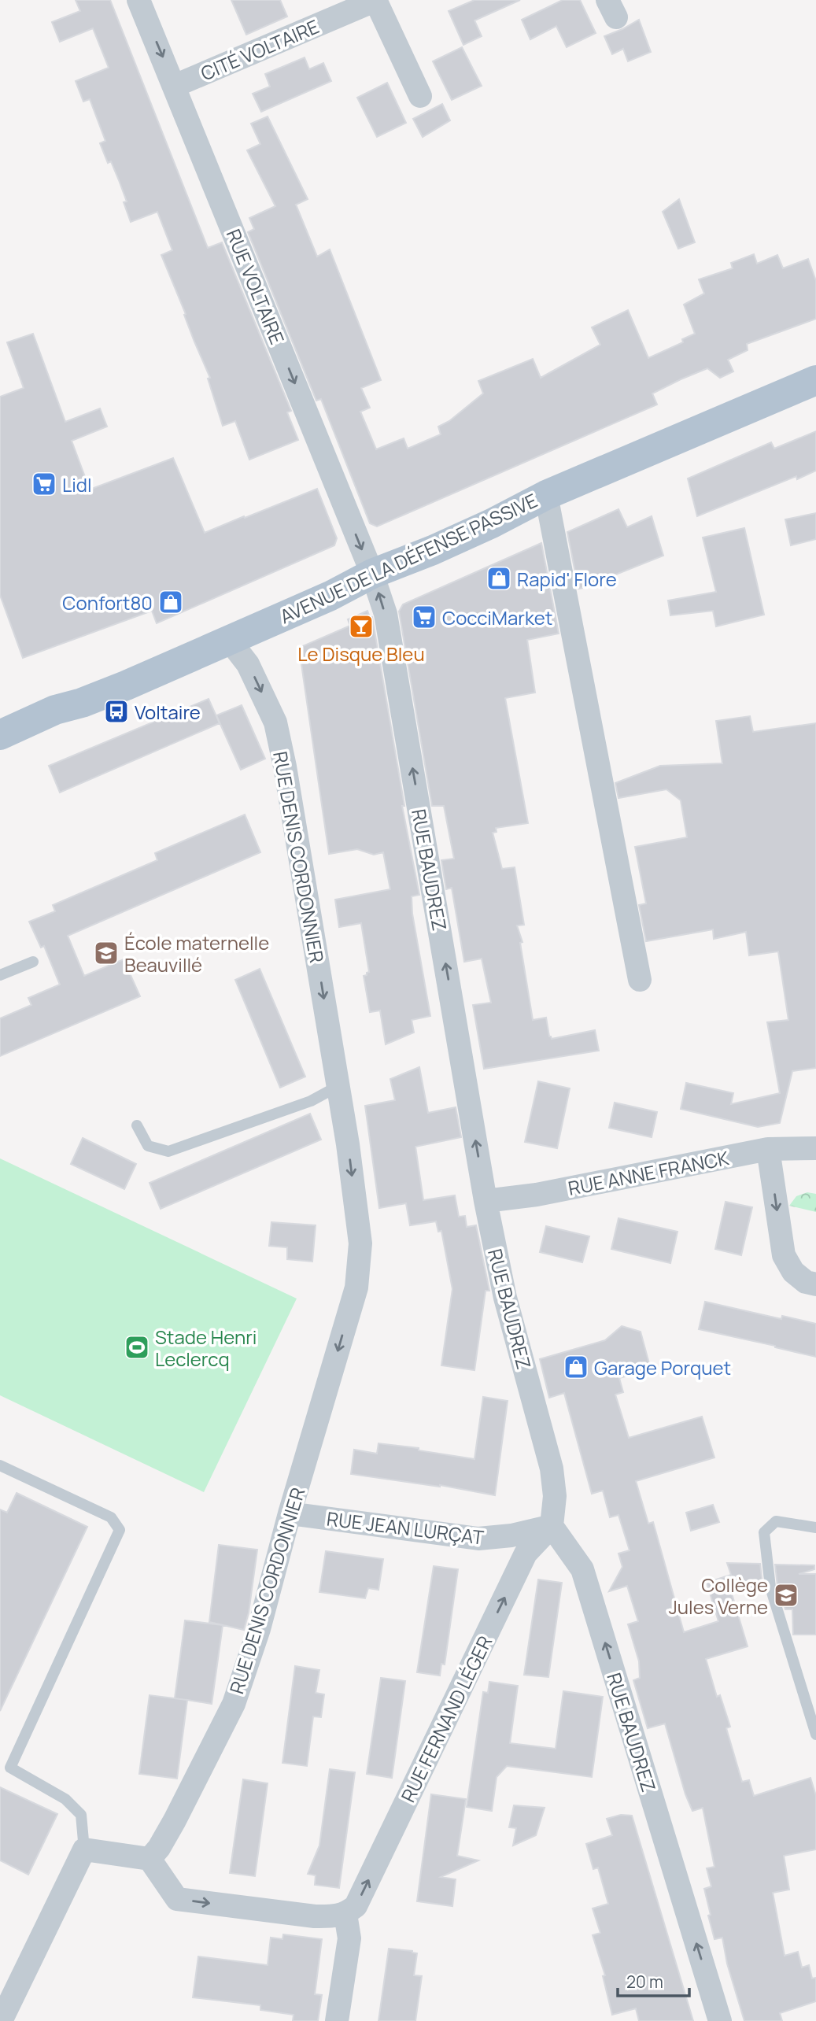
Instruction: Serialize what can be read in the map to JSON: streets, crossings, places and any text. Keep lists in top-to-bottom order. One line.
{"streets":{"main road":["AVENUE DE LA DÉFENSE PASSIVE"],"street":["CITÉ VOLTAIRE","RUE VOLTAIRE","RUE DENIS CORDONNIER","RUE BAUDREZ","RUE ANNE FRANCK","RUE JEAN LURÇAT","RUE FERNAND LÉGER"]},"crossings":[["CITÉ VOLTAIRE","RUE VOLTAIRE"],["RUE VOLTAIRE","AVENUE DE LA DÉFENSE PASSIVE"],["RUE VOLTAIRE","RUE BAUDREZ"],["AVENUE DE LA DÉFENSE PASSIVE","RUE DENIS CORDONNIER"],["AVENUE DE LA DÉFENSE PASSIVE","RUE BAUDREZ"],["RUE DENIS CORDONNIER","RUE JEAN LURÇAT"],["RUE BAUDREZ","RUE ANNE FRANCK"],["RUE BAUDREZ","RUE JEAN LURÇAT"],["RUE BAUDREZ","RUE FERNAND LÉGER"],["RUE JEAN LURÇAT","RUE FERNAND LÉGER"]],"one_way":["RUE VOLTAIRE","RUE DENIS CORDONNIER","RUE FERNAND LÉGER"],"places":{"supermarket":["Lidl","CocciMarket"],"shop":["Rapid' Flore","Confort80","Garage Porquet"],"bar":["Le Disque Bleu"],"bus stop":["Voltaire"],"school or university":["École maternelle Beauvillé","Collège Jules Verne"],"sports":["Stade Henri Leclercq"]},"scale_bar":"20 m"}
